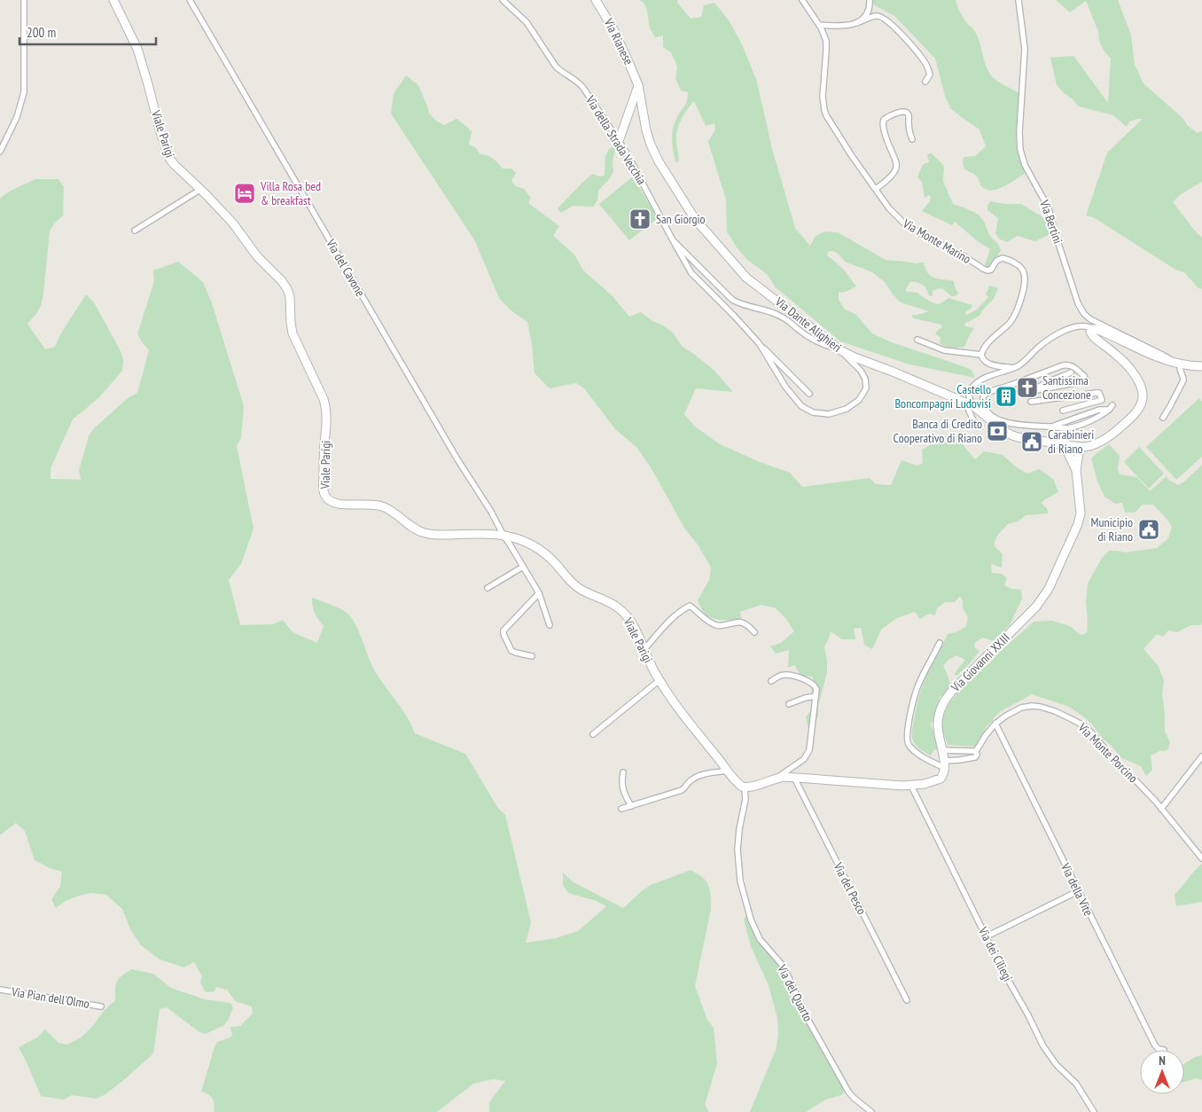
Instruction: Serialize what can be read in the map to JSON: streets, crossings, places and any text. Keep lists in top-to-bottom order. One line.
{"streets":{"street":["Via Rianese","Viale Parigi","Via della Strada Vecchia","Via Bertini","Via Monte Marino","Via del Cavone","Via Dante Alighieri","Via Giovanni XXIII","Via Monte Porcino","Via del Pesco","Via della Vite","Via dei Ciliegi","Via del Quarto","Via Pian dell'Olmo"]},"crossings":[["Via Rianese","Via Dante Alighieri"],["Viale Parigi","Via del Cavone"],["Viale Parigi","Via del Quarto"],["Via della Strada Vecchia","Via Dante Alighieri"],["Via Dante Alighieri","Via Giovanni XXIII"],["Via Giovanni XXIII","Via Monte Porcino"],["Via Monte Porcino","Via della Vite"]],"places":{"hotel":["Villa Rosa bed & breakfast"],"church":["San Giorgio","Santissima Concezione"],"building":["Castello Boncompagni Ludovisi"],"bank":["Banca di Credito Cooperativo di Riano"],"public building":["Carabinieri di Riano","Municipio di Riano"]},"scale_bar":"200 m","north":"top"}
